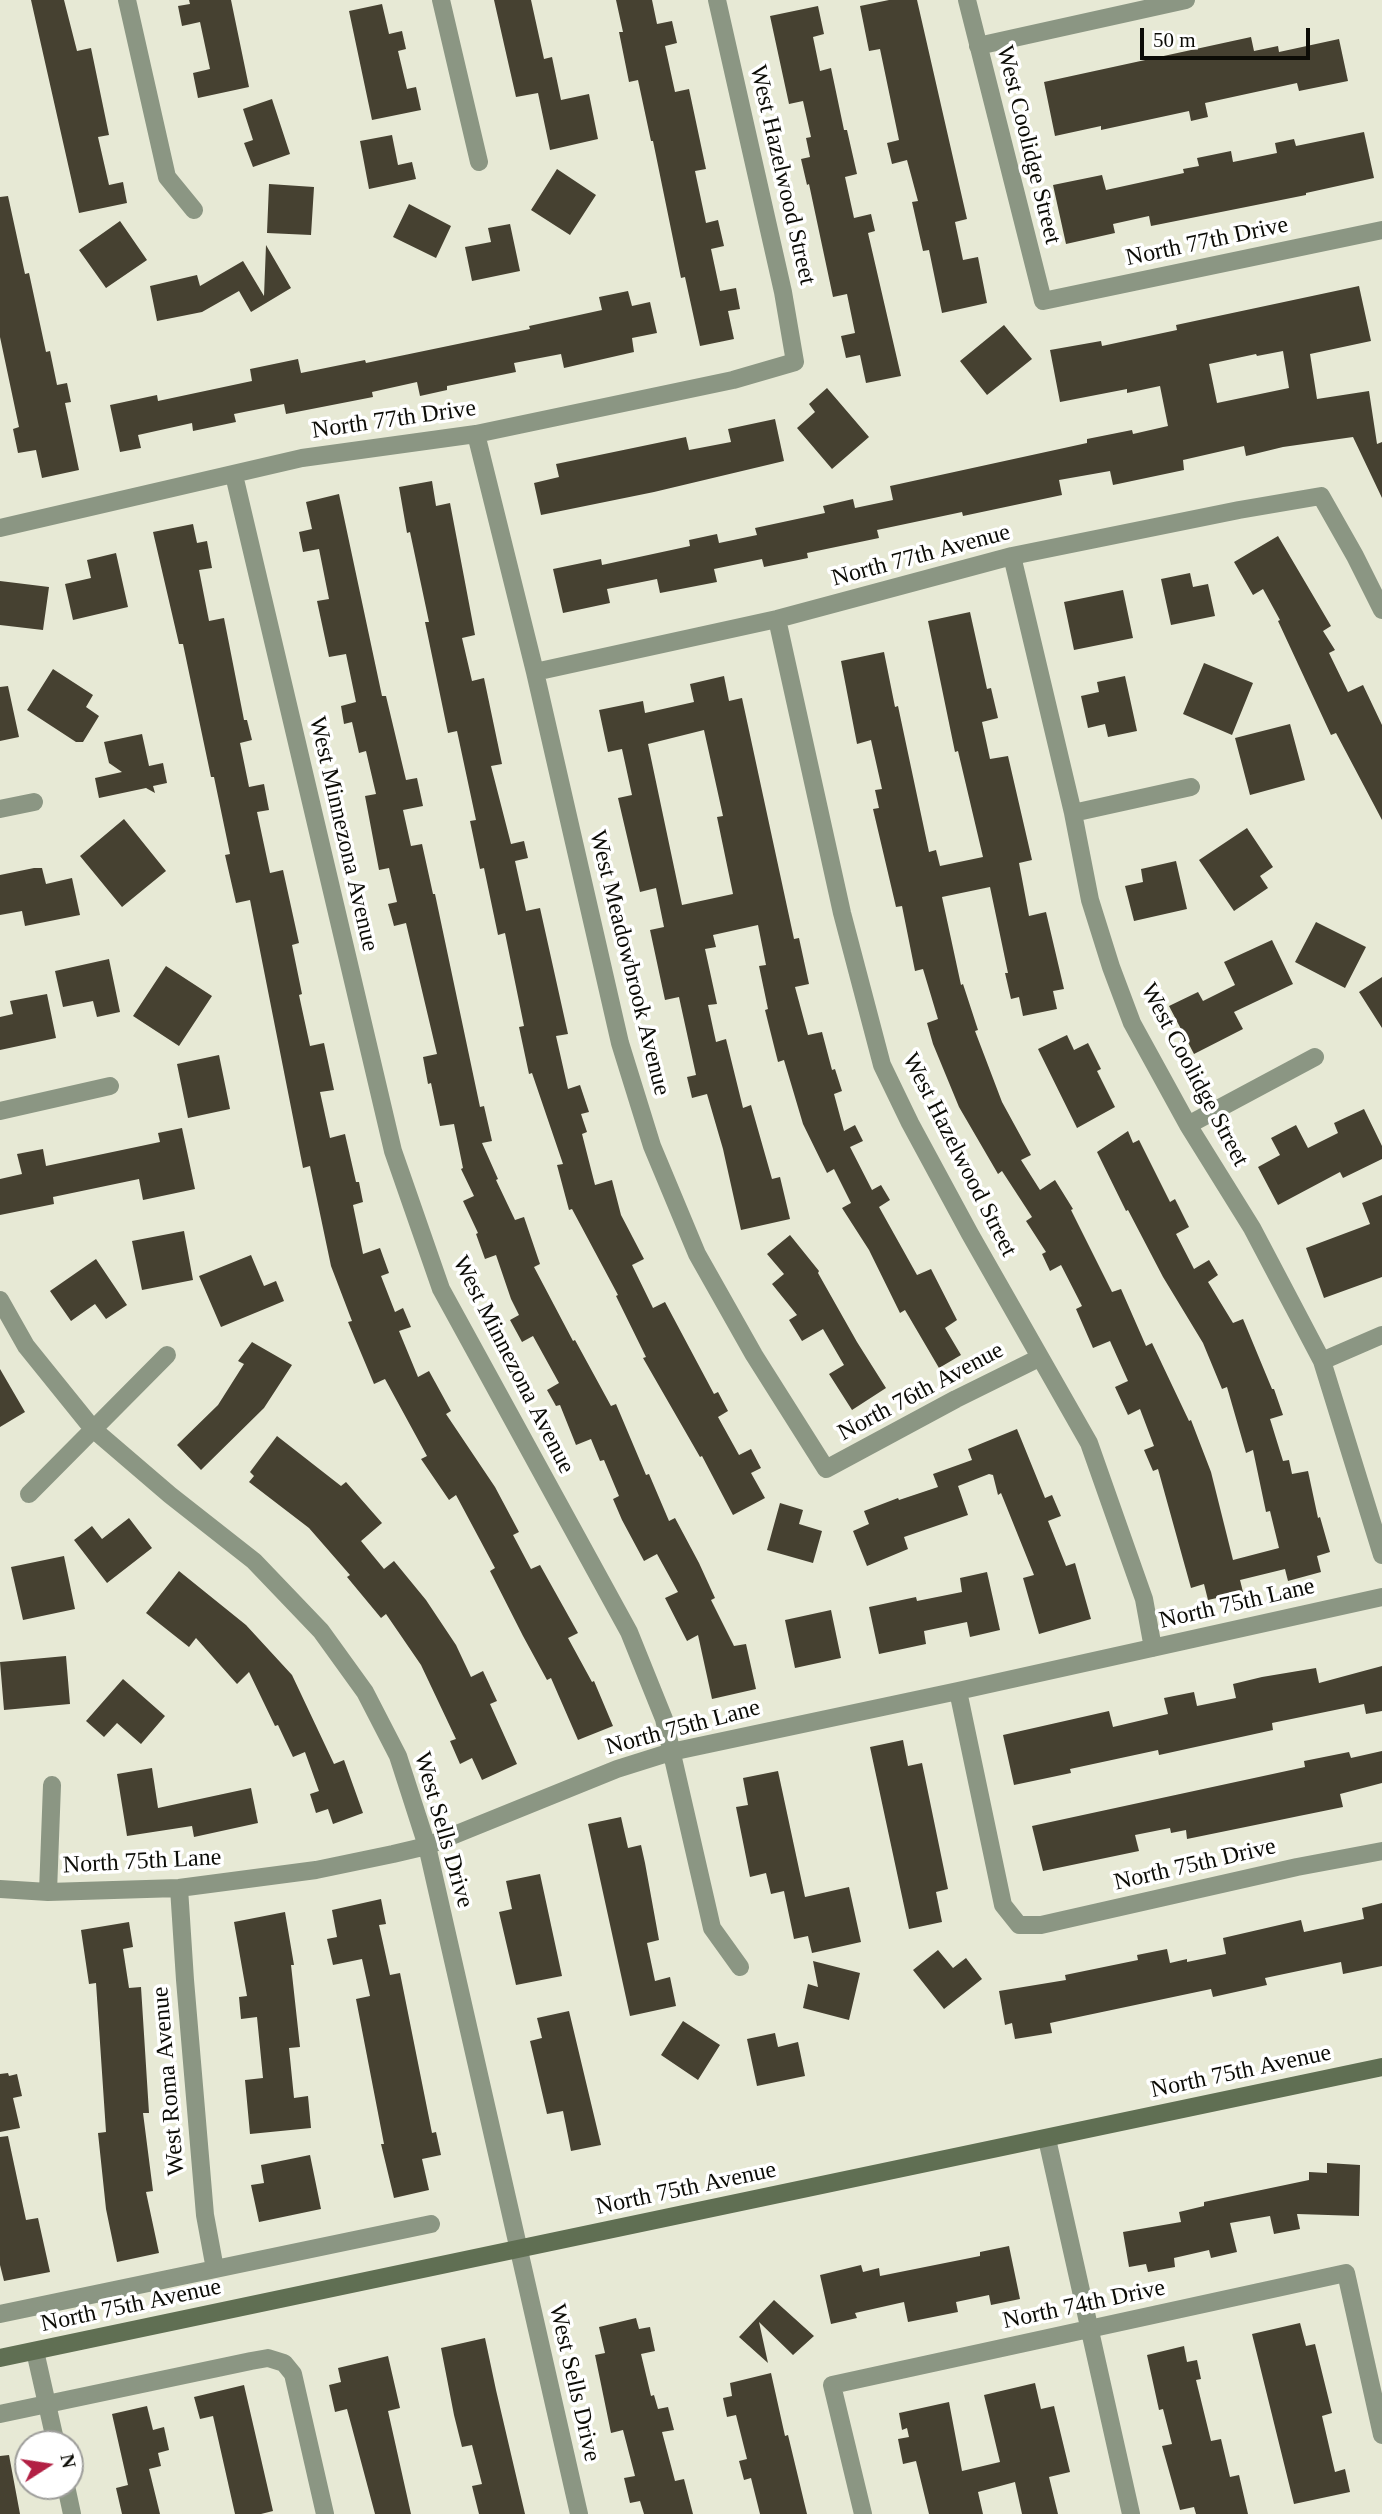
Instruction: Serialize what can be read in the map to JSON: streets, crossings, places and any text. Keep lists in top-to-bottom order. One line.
{"streets":{"main road":["North 75th Avenue"],"street":["West Coolidge Street","West Hazelwood Street","North 77th Drive","North 77th Avenue","West Minnezona Avenue","West Meadowbrook Avenue","North 76th Avenue","North 75th Lane","West Sells Drive","North 75th Drive","West Roma Avenue","North 74th Drive"]},"crossings":[["West Coolidge Street","North 77th Drive"],["West Coolidge Street","North 77th Avenue"],["West Hazelwood Street","North 77th Drive"],["West Hazelwood Street","North 77th Avenue"],["West Hazelwood Street","North 76th Avenue"],["West Hazelwood Street","North 75th Lane"],["North 77th Drive","West Minnezona Avenue"],["North 77th Drive","West Meadowbrook Avenue"],["North 77th Avenue","West Meadowbrook Avenue"],["West Minnezona Avenue","North 75th Lane"],["West Meadowbrook Avenue","North 76th Avenue"],["North 75th Lane","West Sells Drive"],["North 75th Lane","North 75th Drive"],["North 75th Lane","West Roma Avenue"],["West Sells Drive","North 75th Avenue"],["North 75th Avenue","West Roma Avenue"]],"scale_bar":"50 m","north":"right"}
